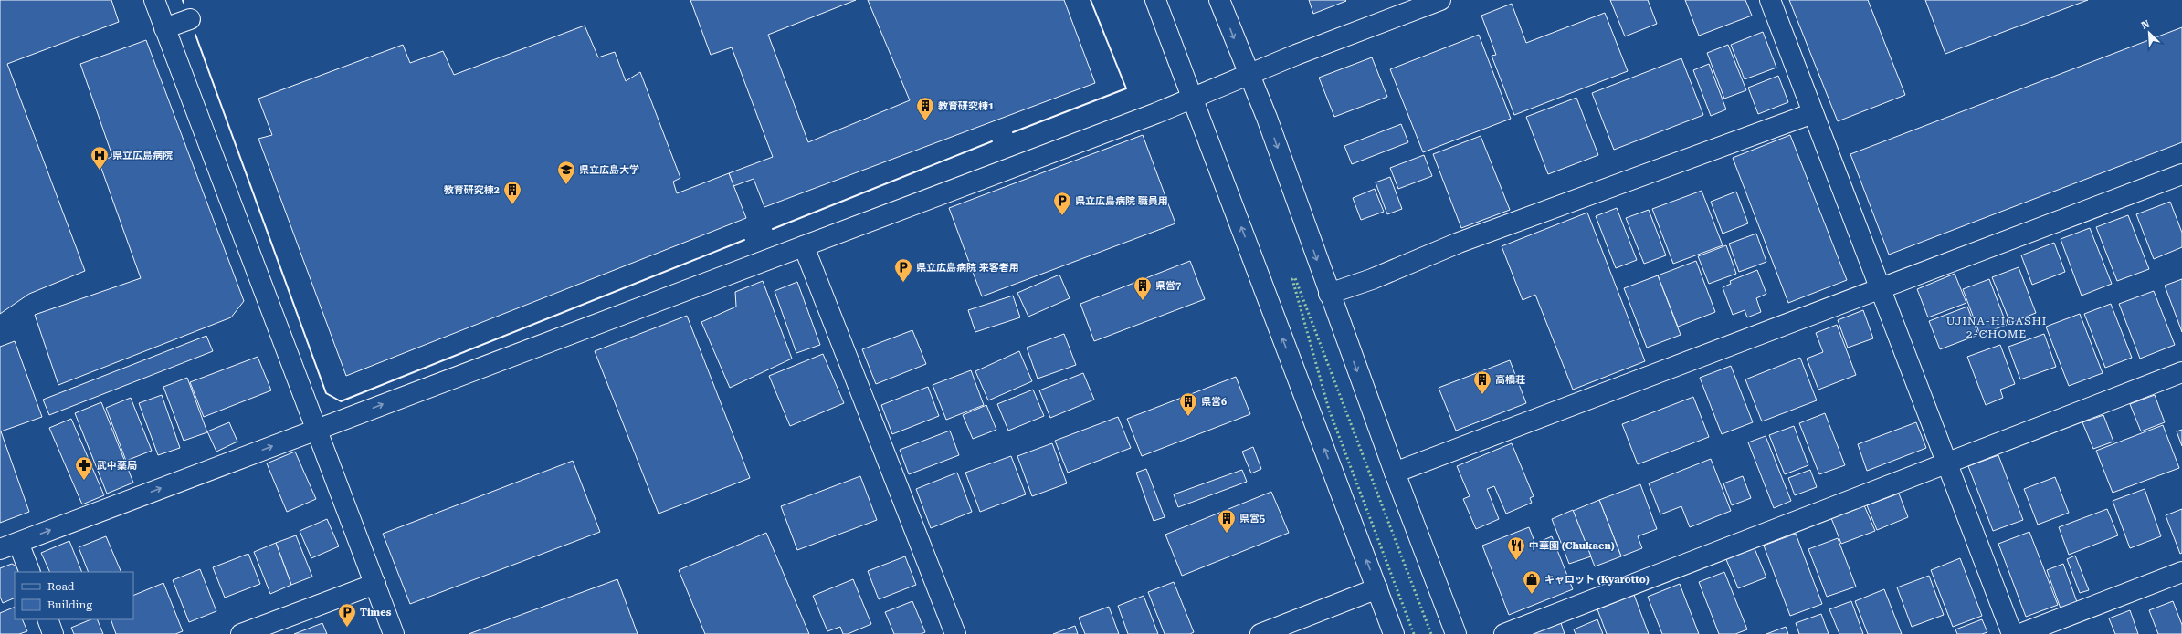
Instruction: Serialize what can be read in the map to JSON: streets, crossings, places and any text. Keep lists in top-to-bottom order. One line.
{"districts":["UJINA-HIGASHI 2-CHOME"],"places":{"building":["教育研究棟1","教育研究棟2","県営7","高橋荘","県営6","県営5"],"hospital":["県立広島病院"],"school or university":["県立広島大学"],"parking":["県立広島病院 職員用","県立広島病院 来客者用","Times"],"pharmacy":["武中薬局"],"restaurant":["中華園 (Chukaen)"],"shop":["キャロット (Kyarotto)"]},"legend":["Road","Building"],"north":"top left"}
